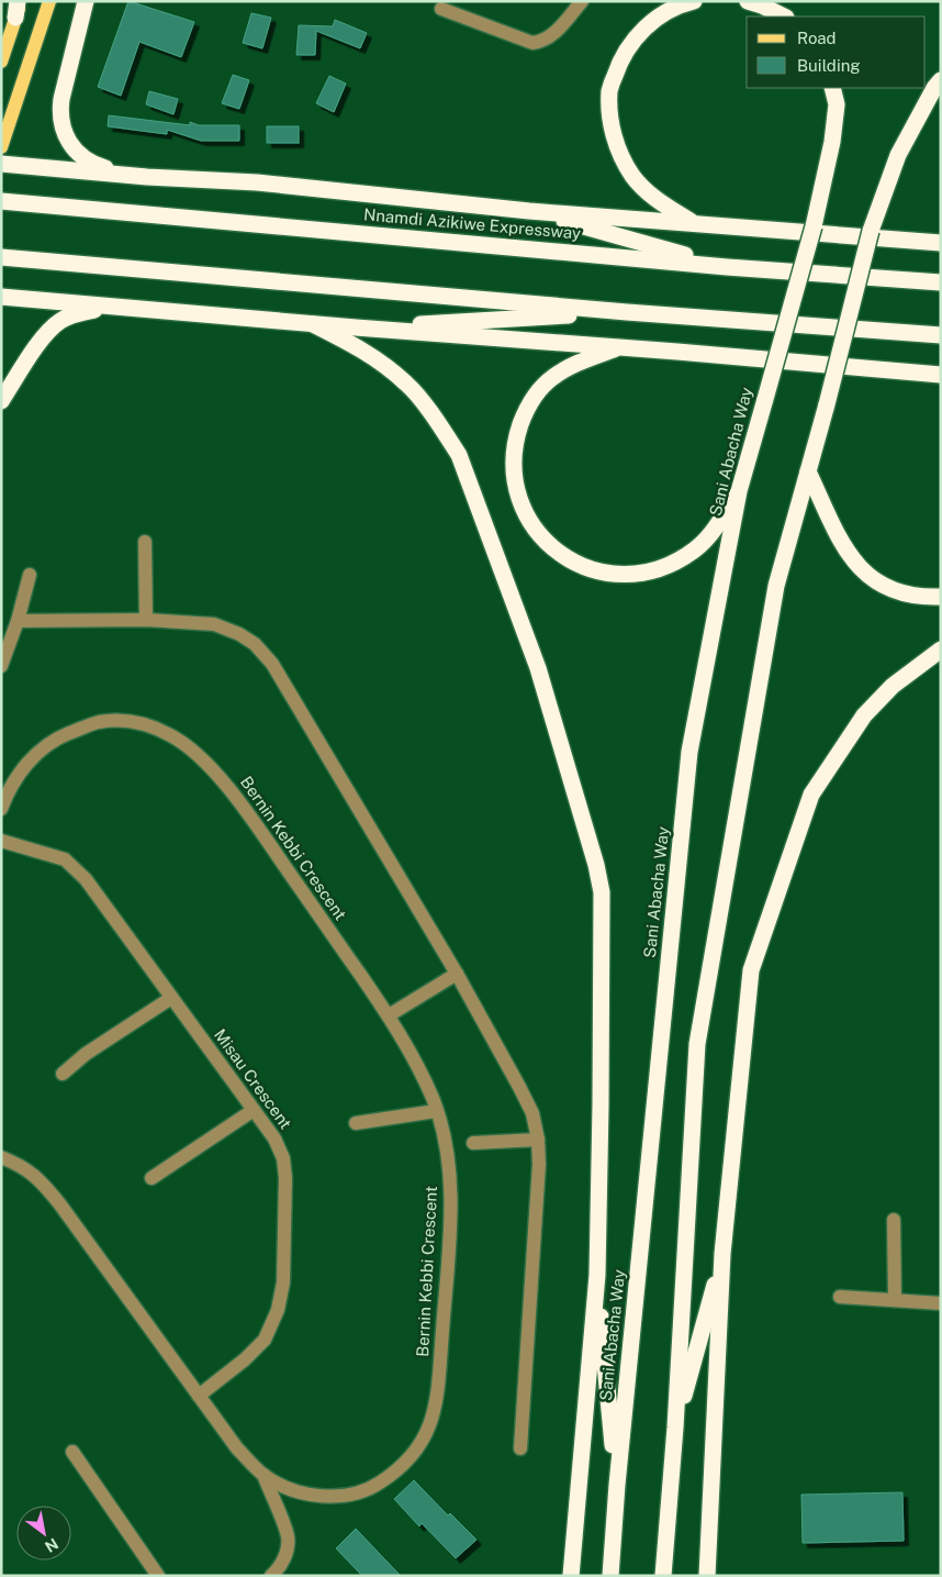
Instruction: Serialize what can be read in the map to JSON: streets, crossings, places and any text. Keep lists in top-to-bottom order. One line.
{"streets":{"highway":["Nnamdi Azikiwe Expressway","Sani Abacha Way"],"street":["Bernin Kebbi Crescent","Misau Crescent"]},"crossings":[["Bernin Kebbi Crescent","Misau Crescent"]],"legend":["Road","Building"],"north":"bottom right"}
